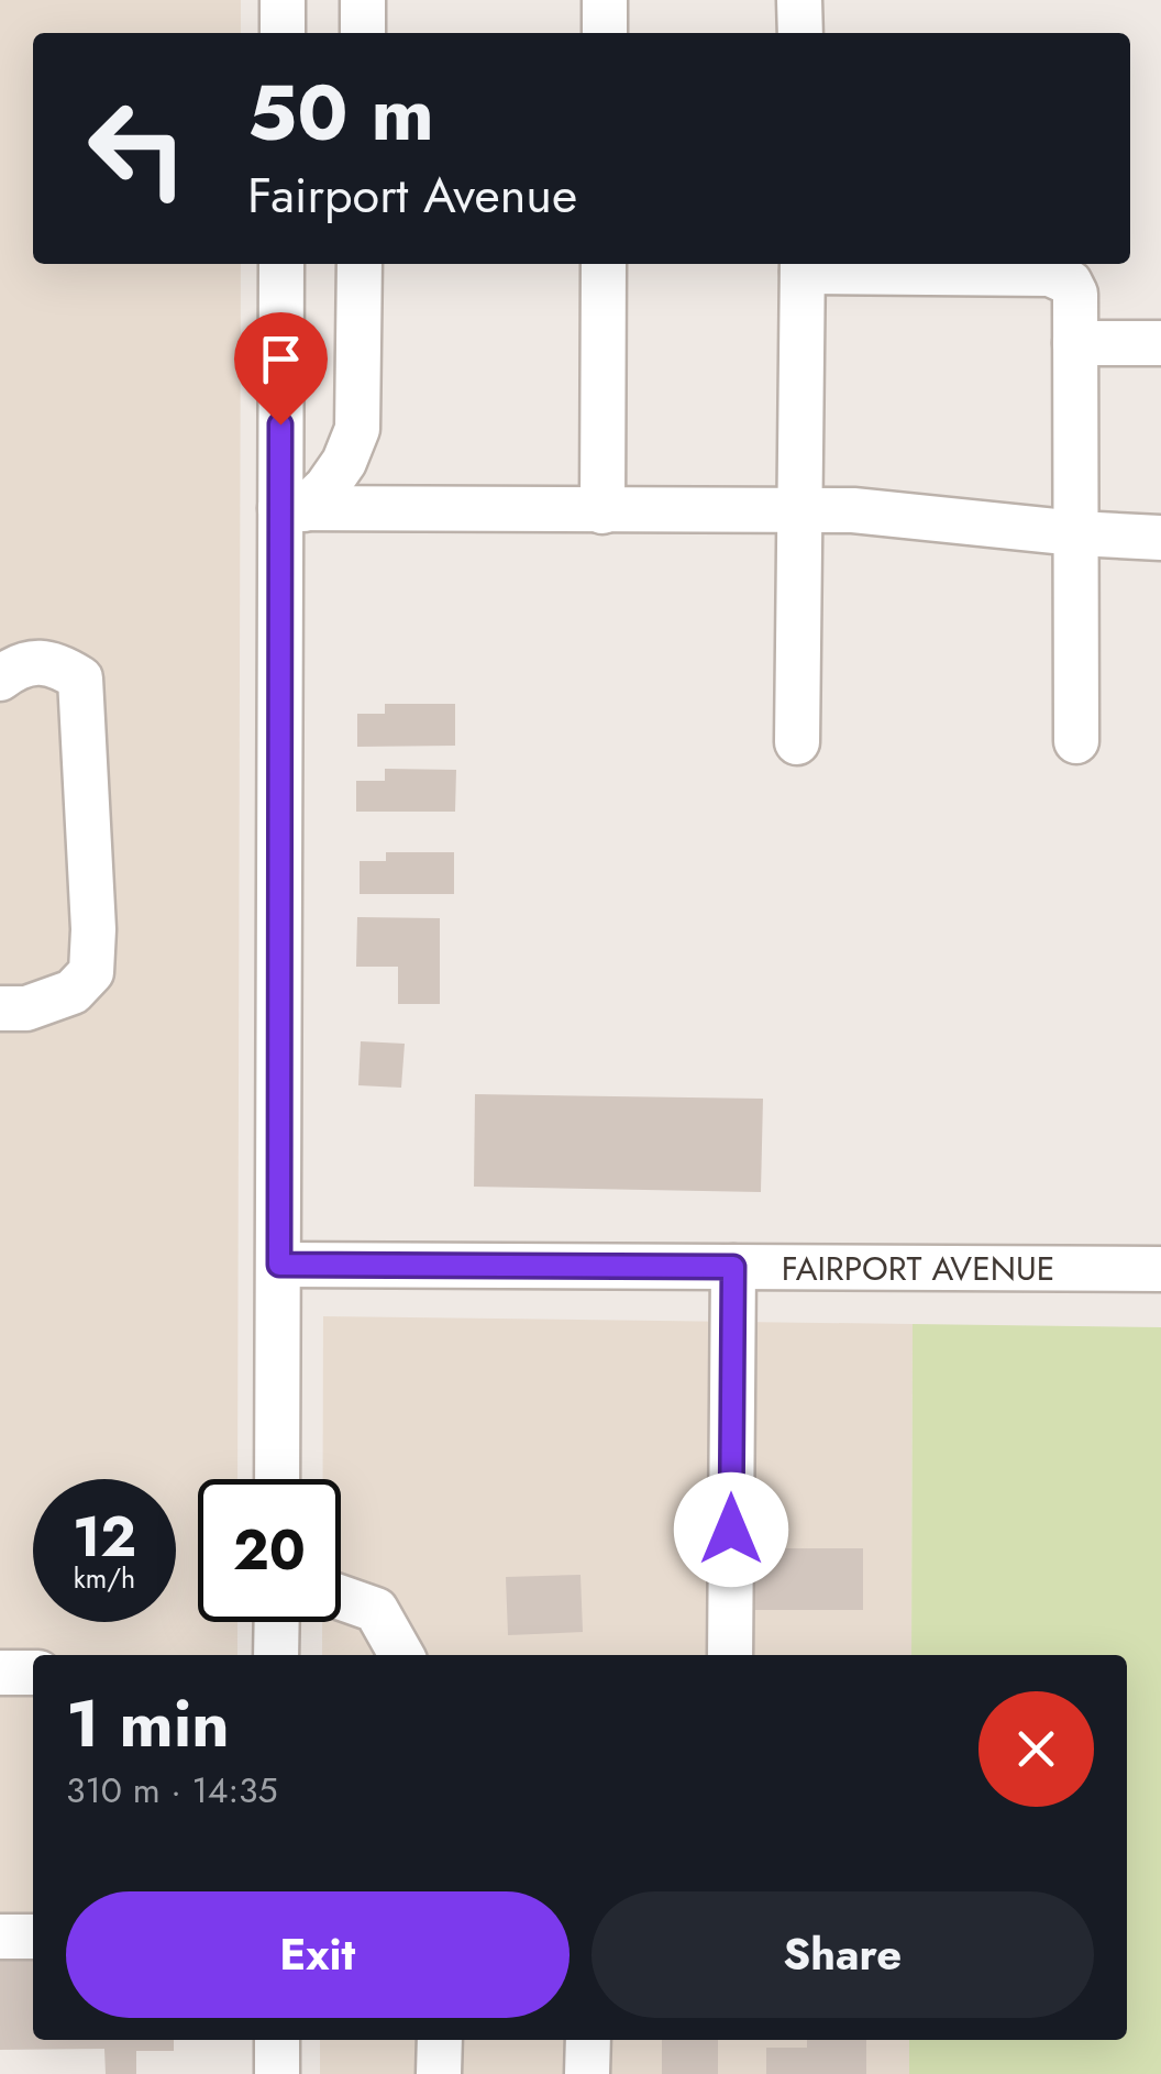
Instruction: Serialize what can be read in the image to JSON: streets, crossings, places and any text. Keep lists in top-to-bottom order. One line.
{"streets":{"street":["FAIRPORT AVENUE"]},"page":{"turn":["50 m","Fairport Avenue"],"speed":"12 km/h","limit":"20","heading":["1 min","310 m · 14:35"],"buttons":["Exit","Share"]}}
